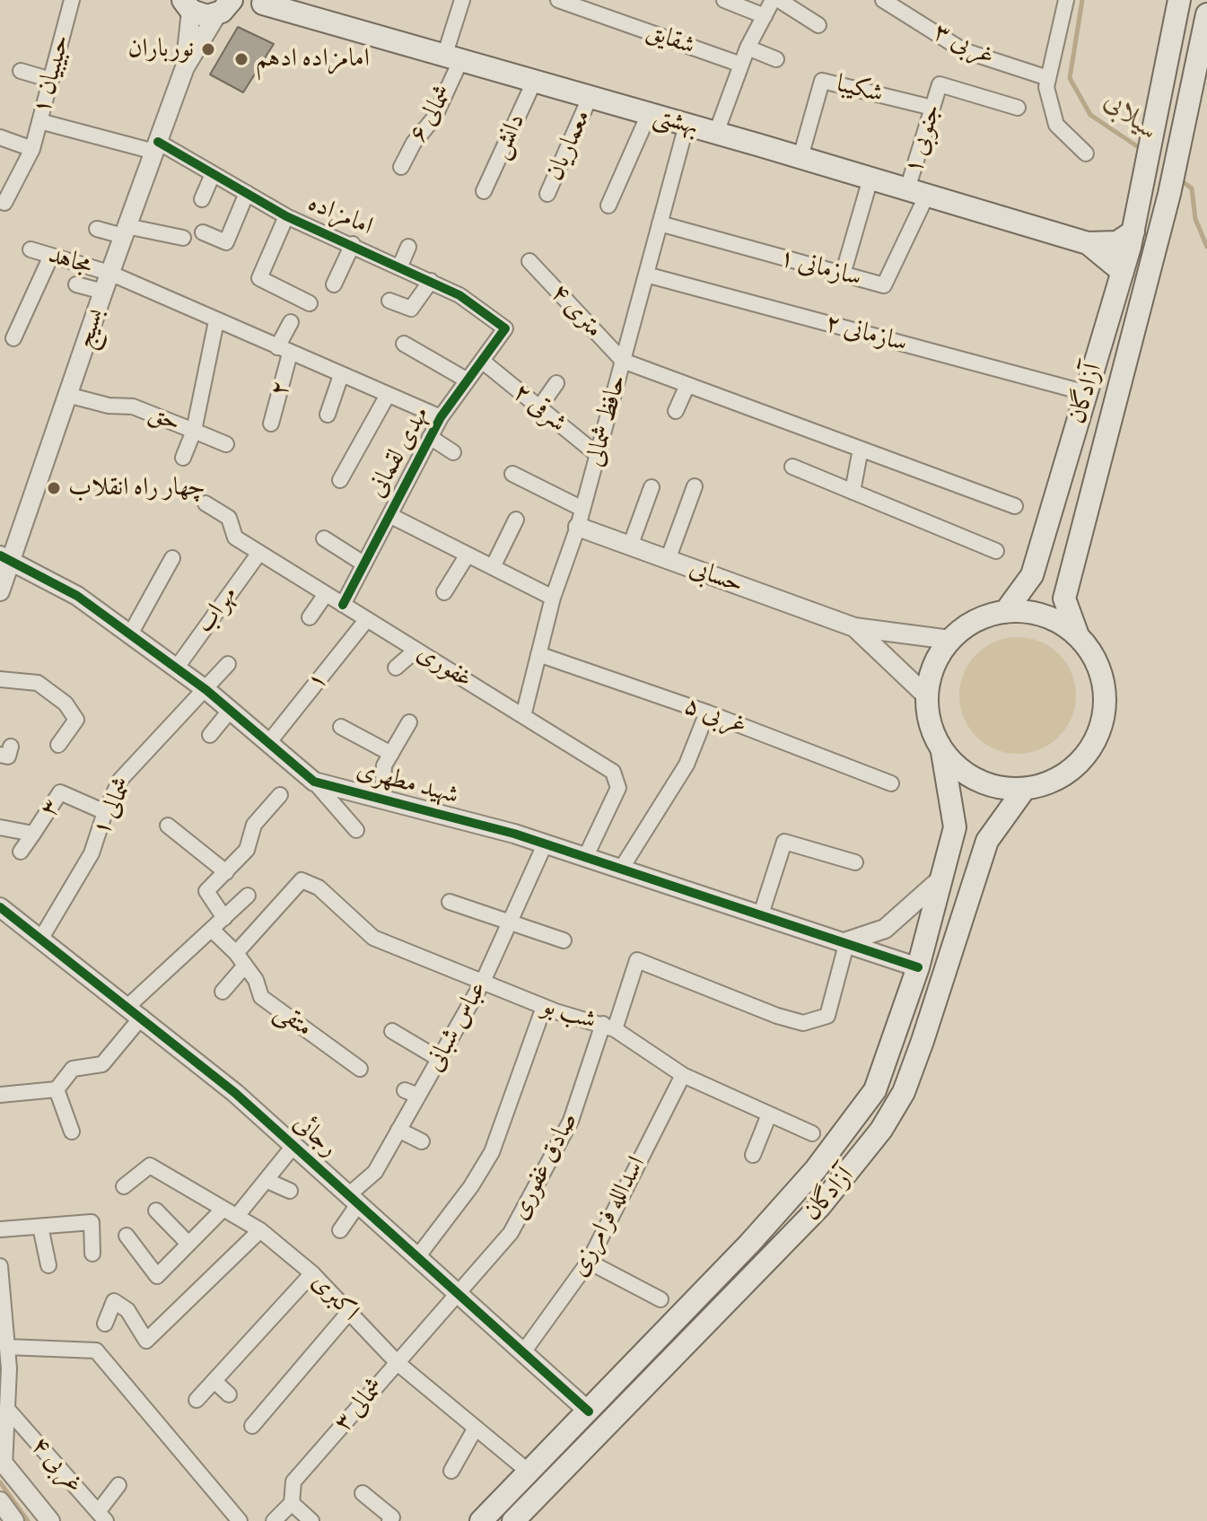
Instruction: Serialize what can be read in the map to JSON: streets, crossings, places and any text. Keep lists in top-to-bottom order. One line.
{"streets":{"main road":["بهشتی","آزادگان"],"street":["شقایق","۳ غربی","حبیبیان ۱","شکیبا","شمالی ۶","دانش","۱ جنوبی","معماریان","امامزاده","مجاهد","سازمانی ۱","۴ متری","بسیج","سازمانی ۲","۲","۲ شرقی","حق","حافظ شمالی","مهدی لقمانی","حسابی","مهراب","غفوری","۱","۵ غربی","شهید مطهری","۱ شمالی","۳","شب بو","متقی","عباس شبانی","رجائی","صادق غفوری","اسدالله فرامرزی","اکبری","۳ شمالی","۴ غربی"]},"crossings":[["حبیبیان ۱","امامزاده"],["شکیبا","بهشتی"],["شکیبا","۱ جنوبی"],["شمالی ۶","بهشتی"],["بهشتی","دانش"],["بهشتی","۱ جنوبی"],["بهشتی","معماریان"],["بهشتی","سازمانی ۱"],["بهشتی","حافظ شمالی"],["۱ جنوبی","سازمانی ۱"],["امامزاده","بسیج"],["امامزاده","مهدی لقمانی"],["مجاهد","بسیج"],["مجاهد","مهدی لقمانی"],["سازمانی ۱","حافظ شمالی"],["۴ متری","حافظ شمالی"],["بسیج","حق"],["بسیج","مهدی لقمانی"],["بسیج","شهید مطهری"],["سازمانی ۲","آزادگان"],["سازمانی ۲","حافظ شمالی"],["۲","مهدی لقمانی"],["آزادگان","حسابی"],["۲ شرقی","حافظ شمالی"],["۲ شرقی","مهدی لقمانی"],["حق","مهدی لقمانی"],["حافظ شمالی","حسابی"],["حافظ شمالی","غفوری"],["حافظ شمالی","۵ غربی"],["مهدی لقمانی","غفوری"],["مهراب","غفوری"],["مهراب","شهید مطهری"],["غفوری","۱"],["غفوری","شهید مطهری"],["۱","شهید مطهری"],["شهید مطهری","۱ شمالی"],["شهید مطهری","شب بو"],["شهید مطهری","عباس شبانی"],["۱ شمالی","۳"],["۱ شمالی","رجائی"],["شب بو","متقی"],["شب بو","عباس شبانی"],["شب بو","صادق غفوری"],["عباس شبانی","رجائی"],["رجائی","صادق غفوری"],["رجائی","اسدالله فرامرزی"],["رجائی","۳ شمالی"],["صادق غفوری","۳ شمالی"],["اکبری","۳ شمالی"]],"water":["سیلابی"],"places":["نورباران","امامزاده ادهم","چهار راه انقلاب"]}
